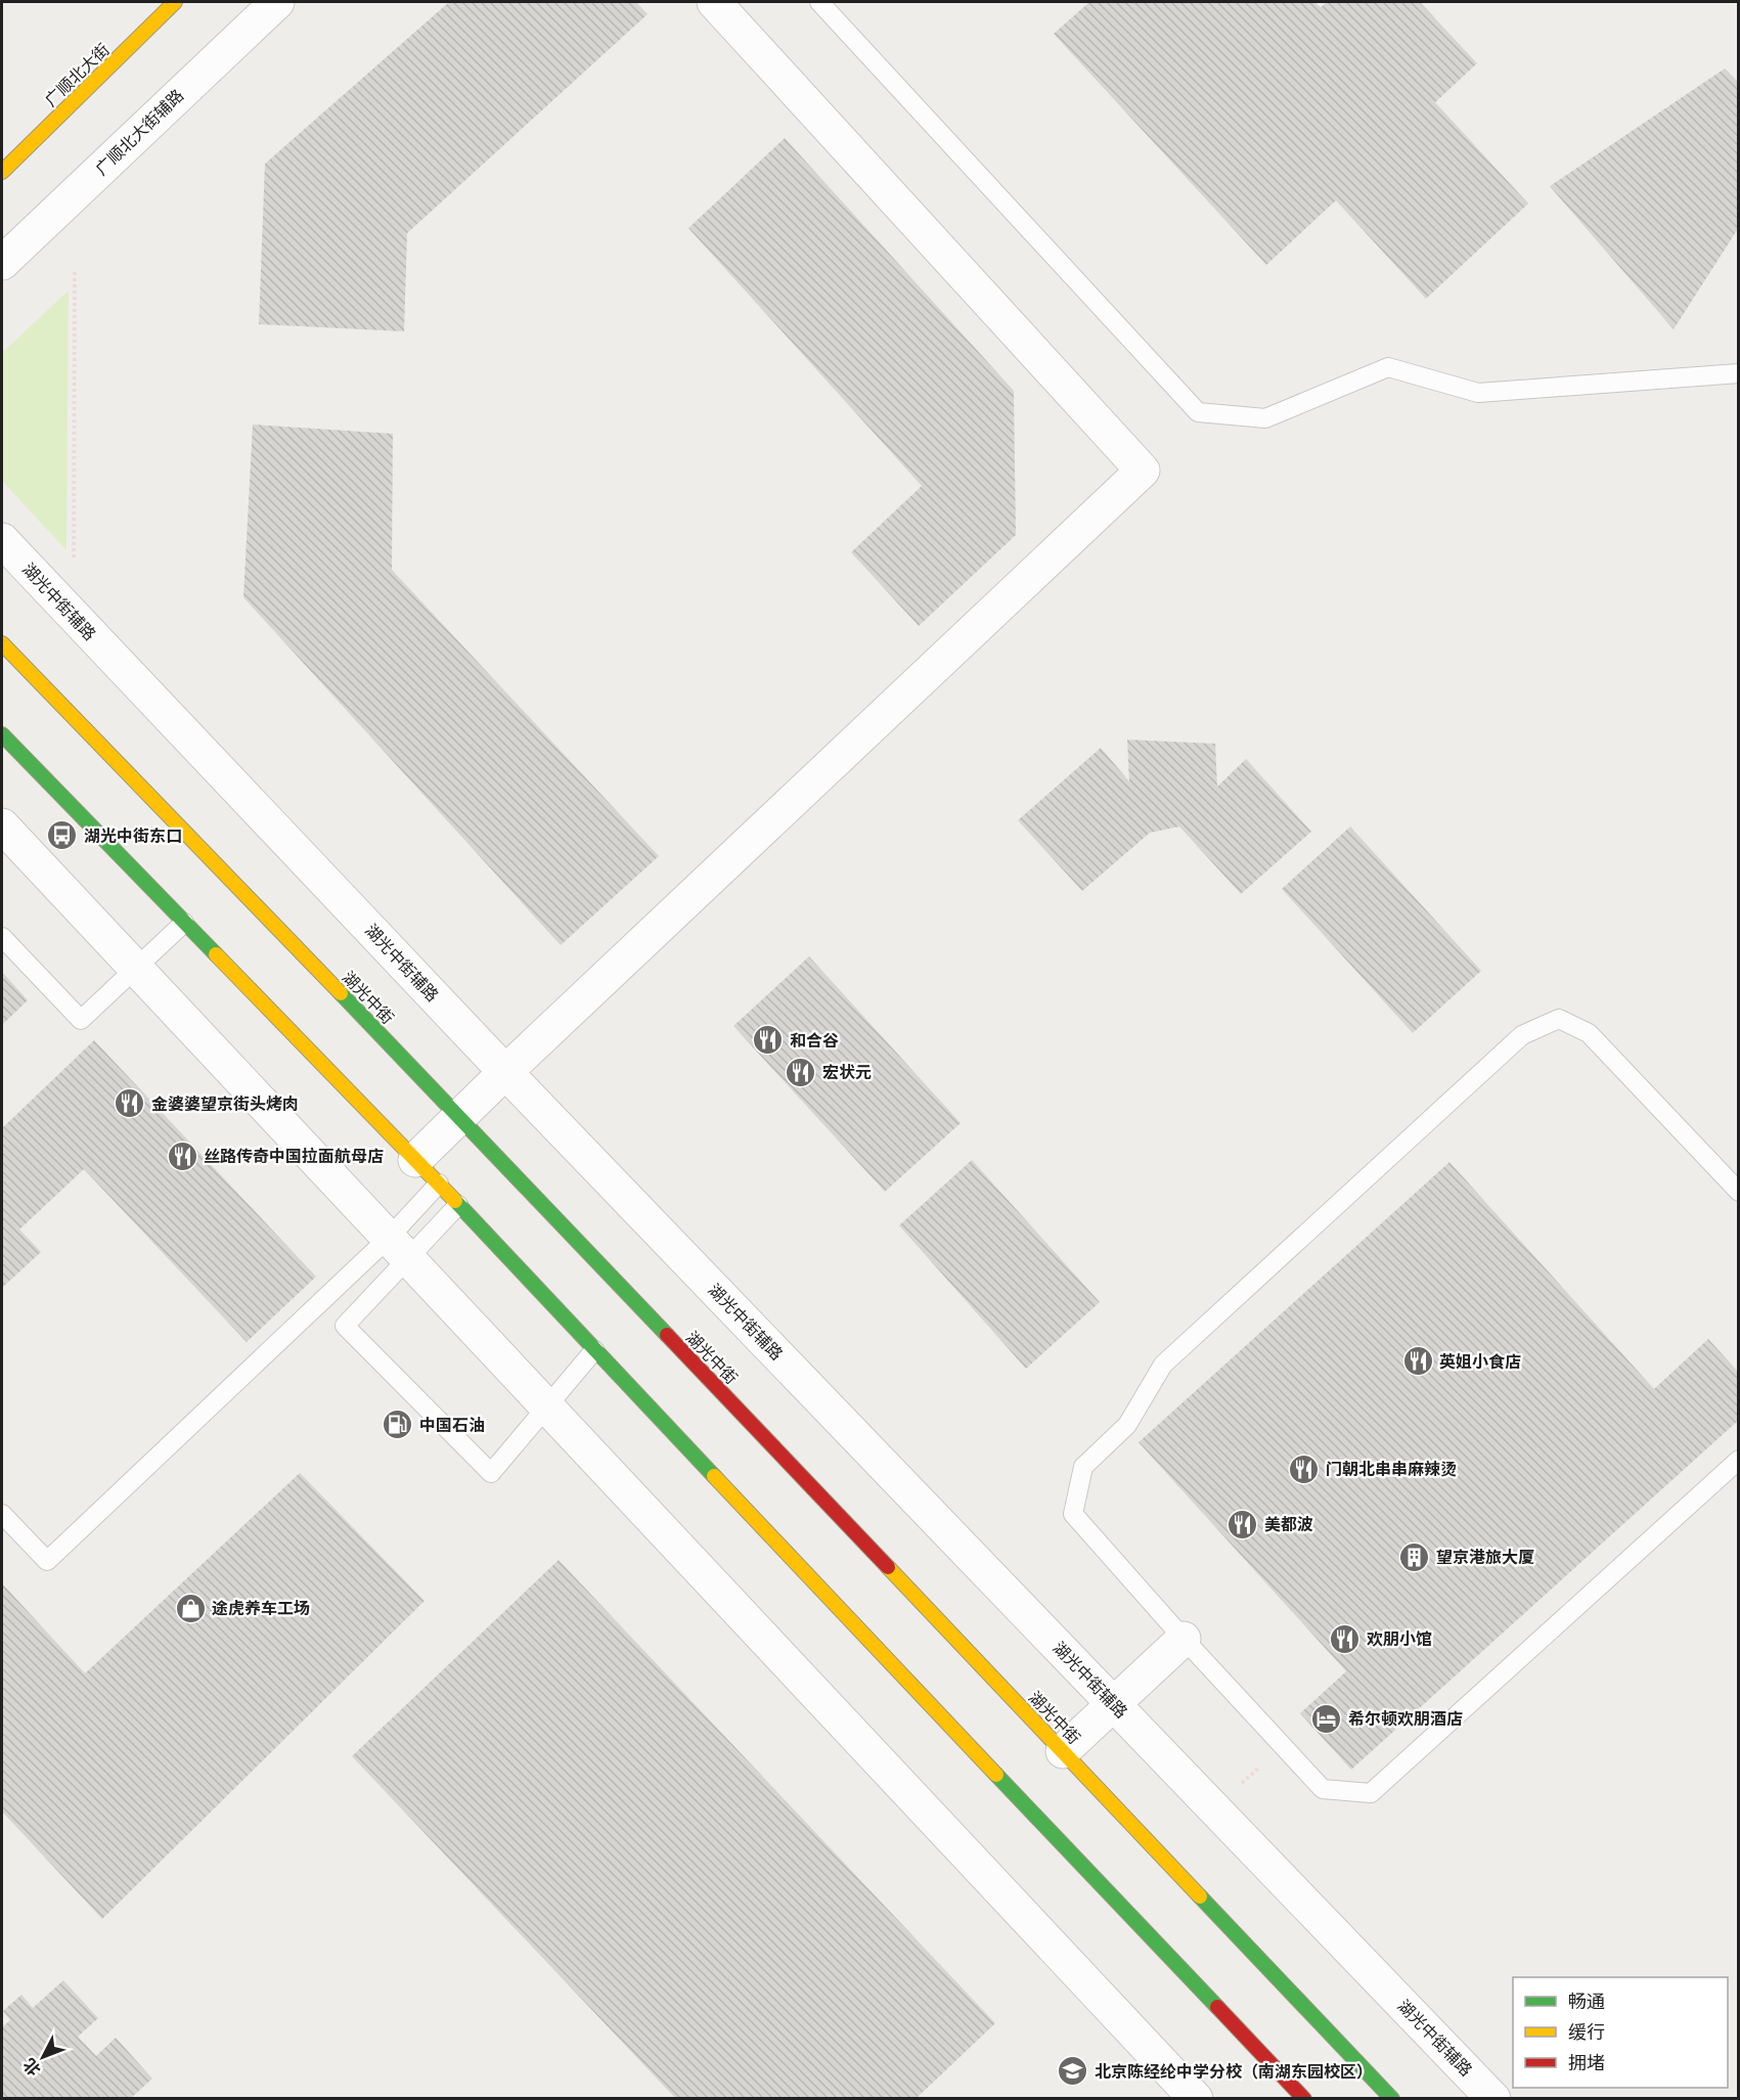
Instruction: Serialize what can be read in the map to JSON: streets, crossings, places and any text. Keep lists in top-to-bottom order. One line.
{"streets":{"main road":["广顺北大街","湖光中街"],"street":["广顺北大街辅路","湖光中街辅路"]},"places":{"bus stop":["湖光中街东口"],"restaurant":["和合谷","宏状元","金婆婆望京街头烤肉","丝路传奇中国拉面航母店","英姐小食店","门朝北串串麻辣烫","美都波","欢朋小馆"],"fuel station":["中国石油"],"building":["望京港旅大厦"],"shop":["途虎养车工场"],"hotel":["希尔顿欢朋酒店"],"school or university":["北京陈经纶中学分校（南湖东园校区）"]},"legend":["畅通","缓行","拥堵"],"north":"bottom left"}
